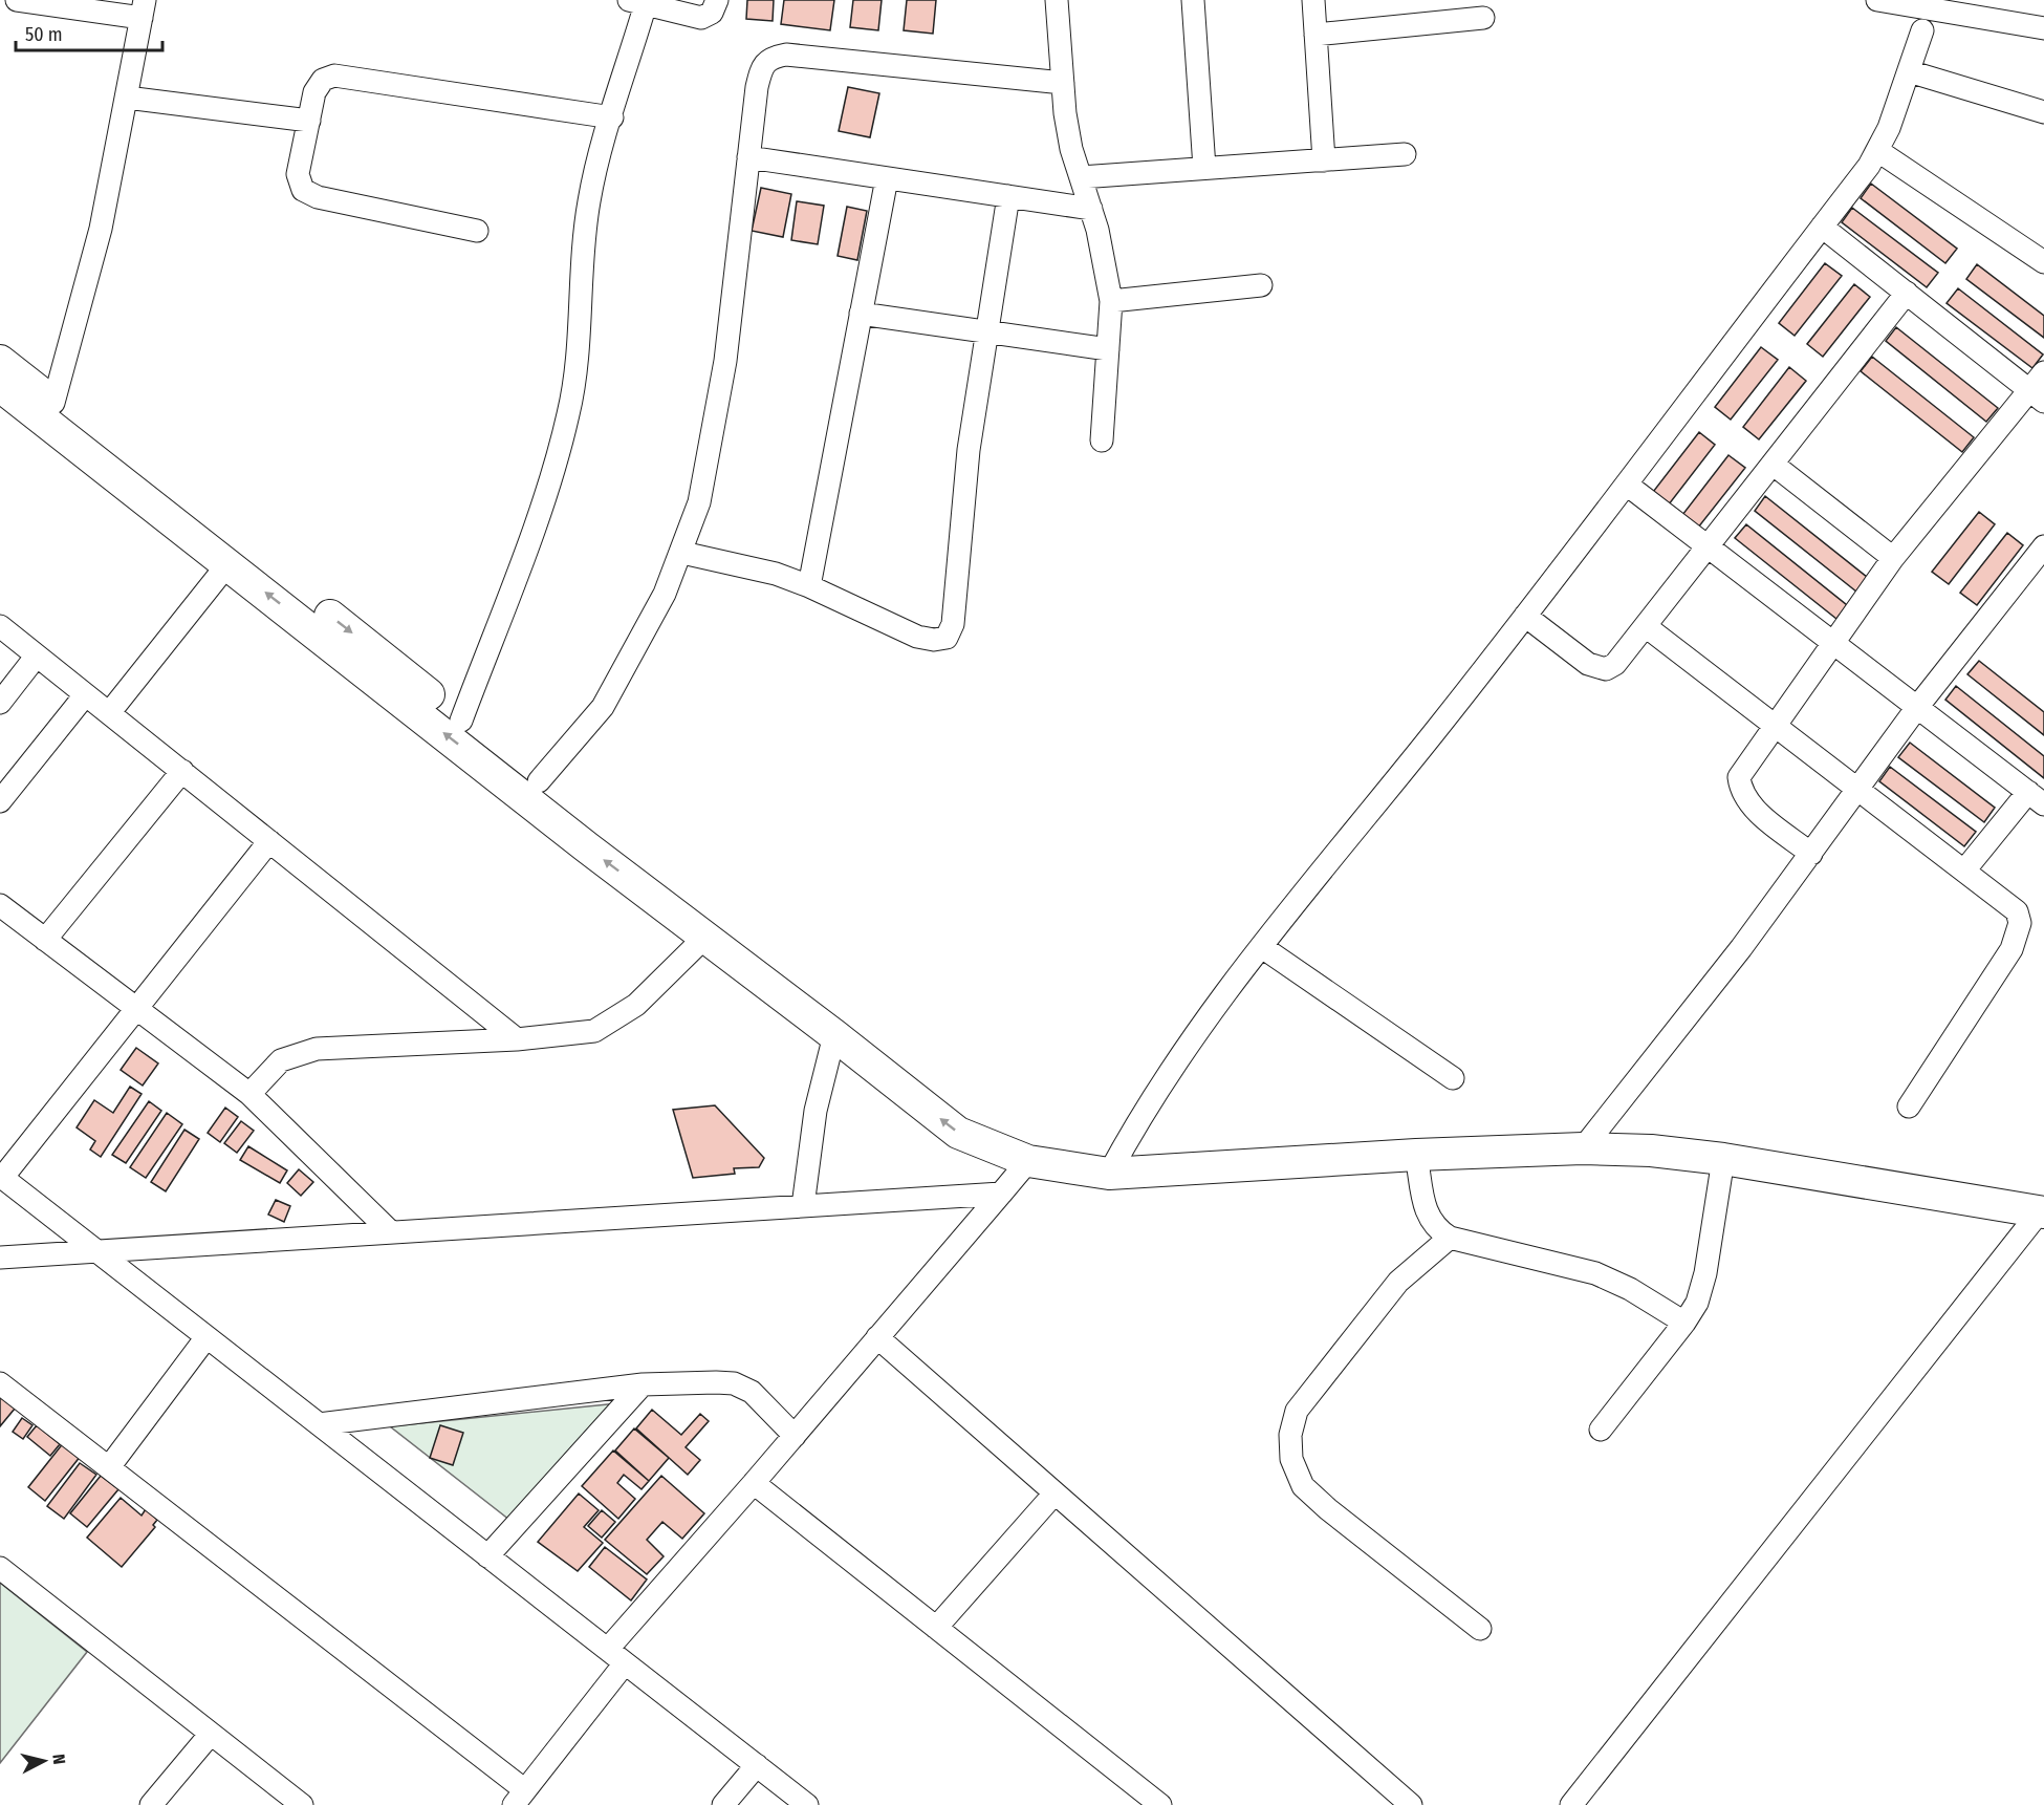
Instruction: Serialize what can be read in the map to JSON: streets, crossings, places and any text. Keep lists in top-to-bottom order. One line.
{"scale_bar":"50 m","north":"right"}
